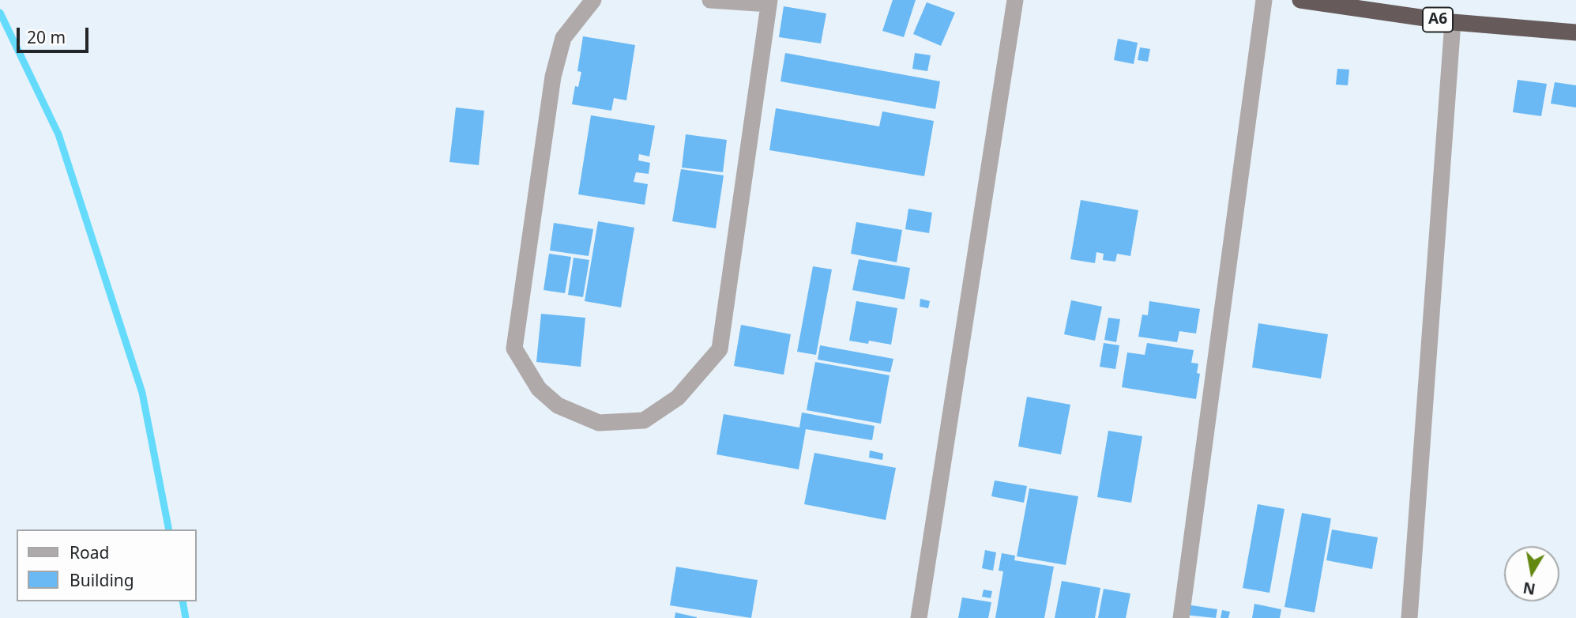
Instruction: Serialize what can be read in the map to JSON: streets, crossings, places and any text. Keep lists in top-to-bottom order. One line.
{"streets":{"highway":["A6"]},"legend":["Road","Building"],"scale_bar":"20 m","north":"bottom"}
